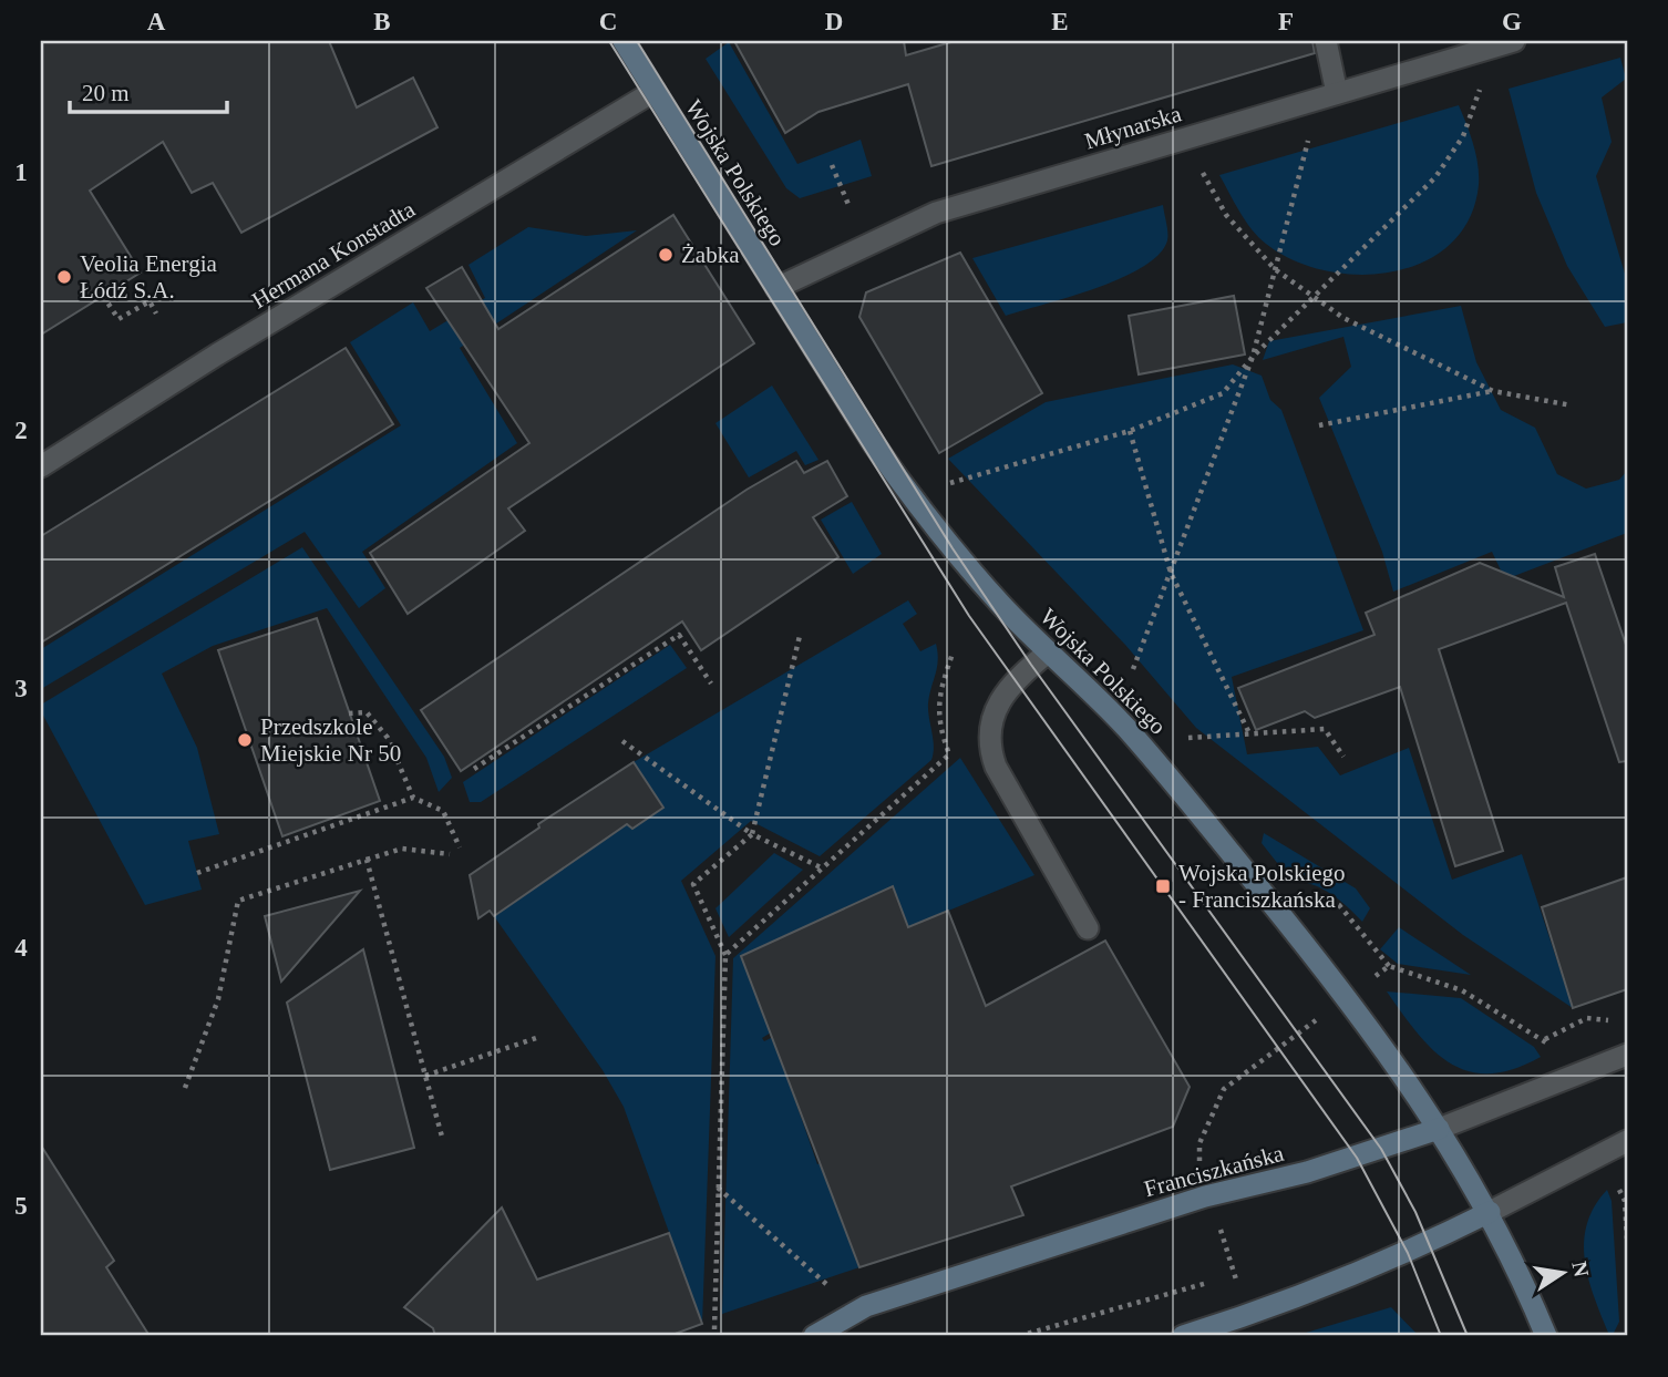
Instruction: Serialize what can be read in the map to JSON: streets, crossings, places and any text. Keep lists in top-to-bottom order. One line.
{"streets":{"main road":["Wojska Polskiego","Franciszkańska"],"street":["Młynarska","Hermana Konstadta"]},"crossings":[["Młynarska","Wojska Polskiego"],["Wojska Polskiego","Hermana Konstadta"],["Wojska Polskiego","Franciszkańska"]],"places":{"other":["Żabka","Veolia Energia Łódź S.A.","Przedszkole Miejskie Nr 50"],"transit":["Wojska Polskiego - Franciszkańska"]},"scale_bar":"20 m","north":"right","grid":{"columns":["A","B","C","D","E","F","G"],"rows":["1","2","3","4","5"]}}
